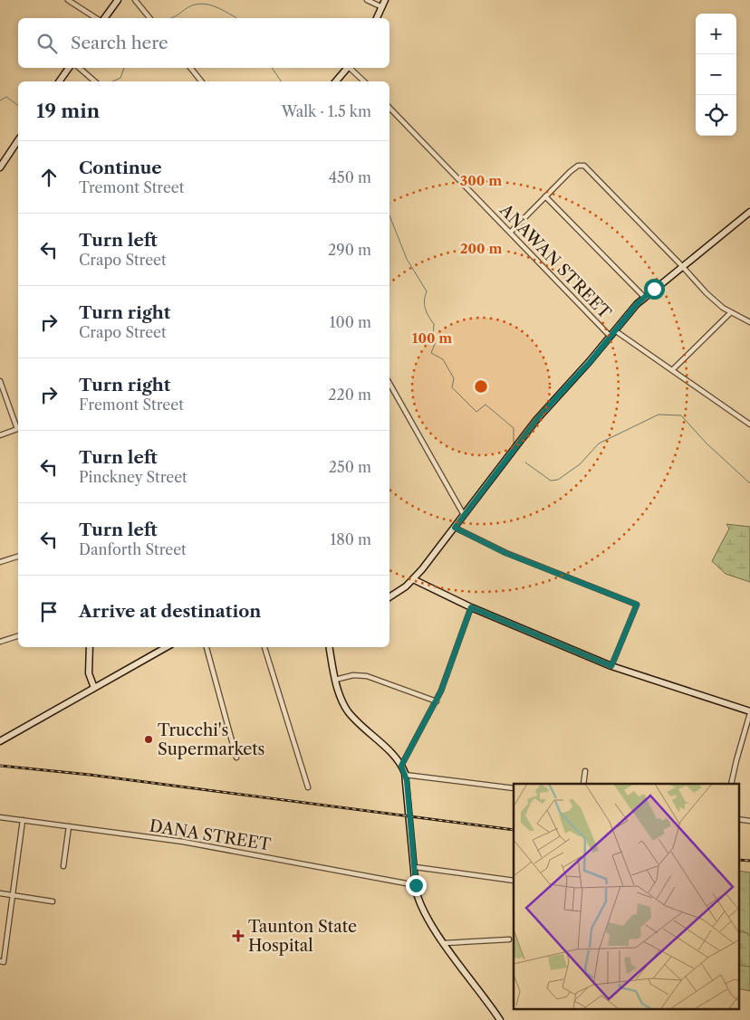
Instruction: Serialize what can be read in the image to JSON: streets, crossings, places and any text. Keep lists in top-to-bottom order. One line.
{"streets":{"street":["ANAWAN STREET","DANA STREET"]},"places":{"other":["Trucchi's Supermarkets"],"health":["Taunton State Hospital"]},"page":{"map_buttons":["+","−"],"search":"Search here","heading":["19 min","Walk · 1.5 km"],"list":[["Continue","Tremont Street","450 m"],["Turn left","Crapo Street","290 m"],["Turn right","Crapo Street","100 m"],["Turn right","Fremont Street","220 m"],["Turn left","Pinckney Street","250 m"],["Turn left","Danforth Street","180 m"],"Arrive at destination"]},"rings":["300 m","200 m","100 m"]}
